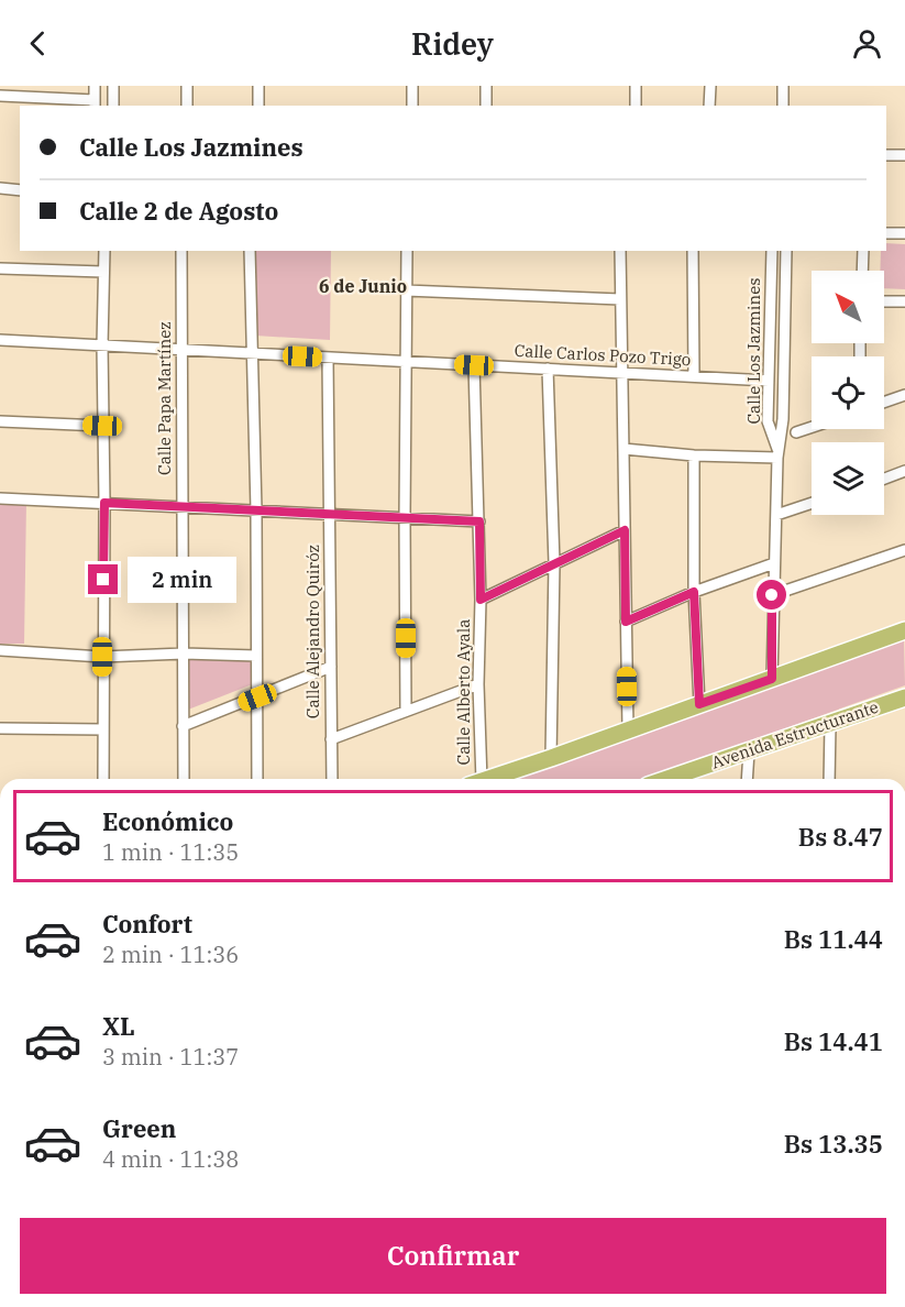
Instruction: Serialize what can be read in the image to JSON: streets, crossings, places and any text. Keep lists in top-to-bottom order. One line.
{"streets":{"main road":["Avenida Estructurante"],"street":["Calle Los Jazmines","Calle Carlos Pozo Trigo","Calle Papa Martínez","Calle Alejandro Quiróz","Calle Alberto Ayala"]},"crossings":[["Calle Los Jazmines","Calle Carlos Pozo Trigo"],["Calle Carlos Pozo Trigo","Calle Papa Martínez"],["Calle Carlos Pozo Trigo","Calle Alejandro Quiróz"],["Calle Carlos Pozo Trigo","Calle Alberto Ayala"]],"districts":["6 de Junio"],"north":"top left","page":{"header":"Ridey","banner":["Calle Los Jazmines","Calle 2 de Agosto"],"bubble":"2 min","list":[{"name":"Económico","note":"1 min · 11:35","value":"Bs 8.47"},{"name":"Confort","note":"2 min · 11:36","value":"Bs 11.44"},{"name":"XL","note":"3 min · 11:37","value":"Bs 14.41"},{"name":"Green","note":"4 min · 11:38","value":"Bs 13.35"}],"buttons":"Confirmar"}}
